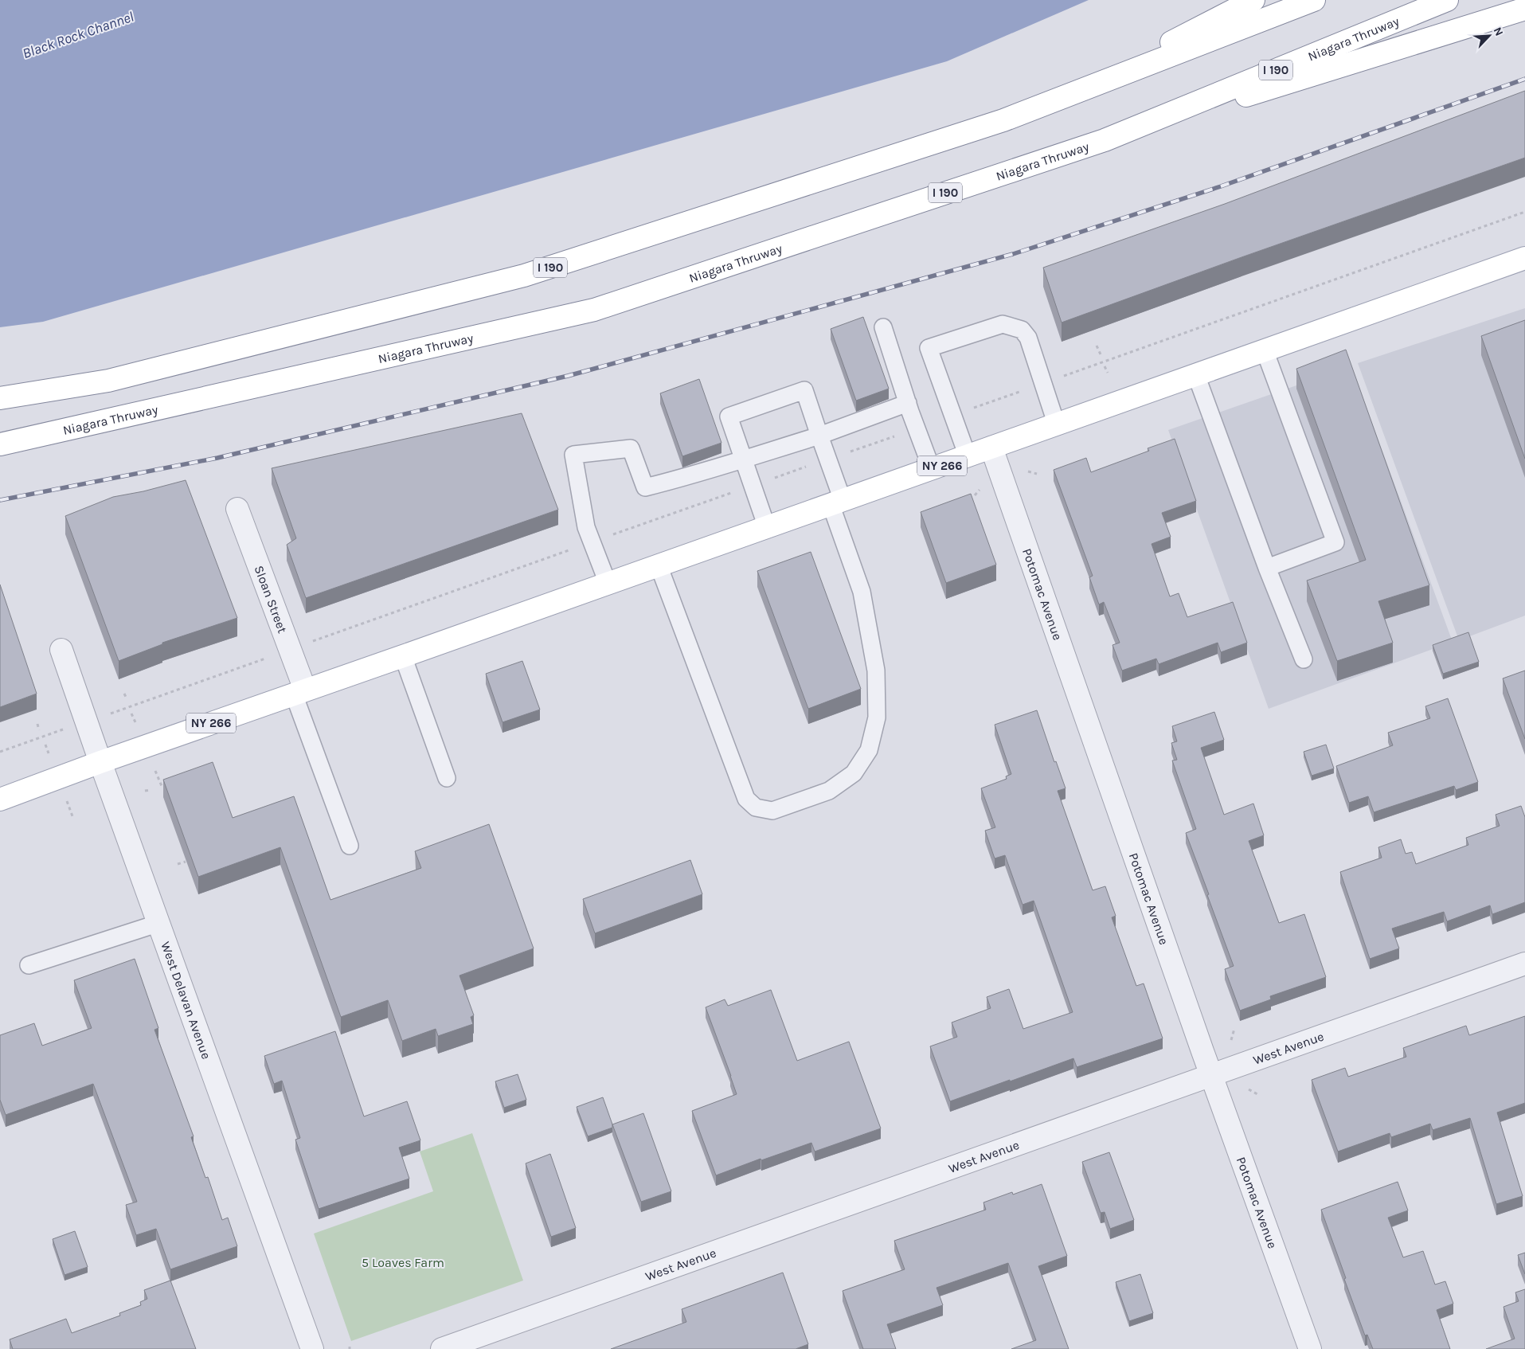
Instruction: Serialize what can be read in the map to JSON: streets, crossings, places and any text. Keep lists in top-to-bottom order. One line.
{"streets":{"main road":["Niagara Thruway","I 190","NY 266"],"street":["Potomac Avenue","Sloan Street","West Delavan Avenue","West Avenue"]},"crossings":[["NY 266","Potomac Avenue"],["NY 266","Sloan Street"],["NY 266","West Delavan Avenue"],["Potomac Avenue","West Avenue"]],"water":["Black Rock Channel"],"parks":["5 Loaves Farm"],"north":"top right"}
